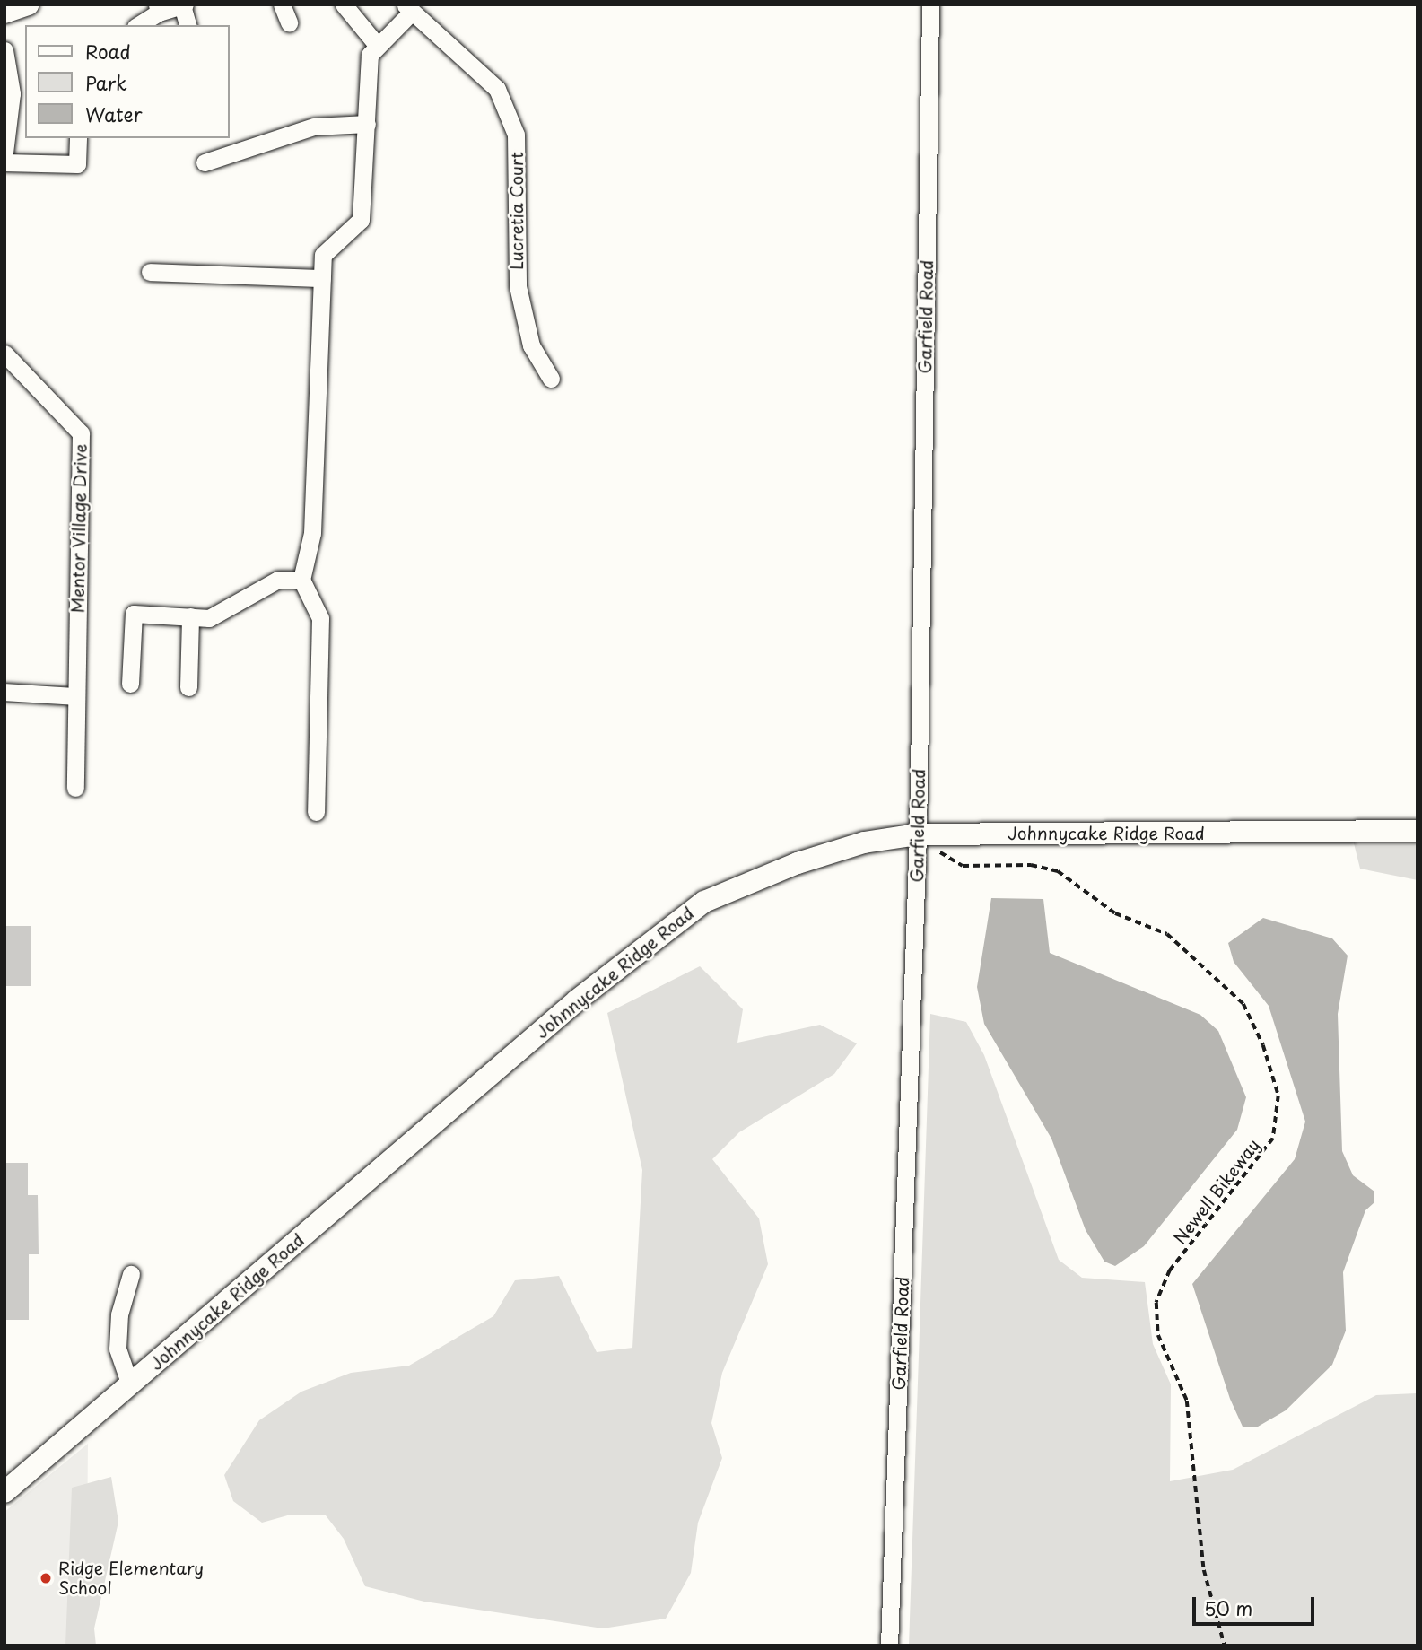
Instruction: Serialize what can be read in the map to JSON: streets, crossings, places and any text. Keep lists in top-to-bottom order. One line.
{"streets":{"main road":["Johnnycake Ridge Road"],"street":["Lucretia Court","Garfield Road","Mentor Village Drive"],"path":["Newell Bikeway"]},"crossings":[["Garfield Road","Johnnycake Ridge Road"],["Garfield Road","Newell Bikeway"],["Johnnycake Ridge Road","Newell Bikeway"]],"places":["Ridge Elementary School"],"legend":["Road","Park","Water"],"scale_bar":"50 m"}
